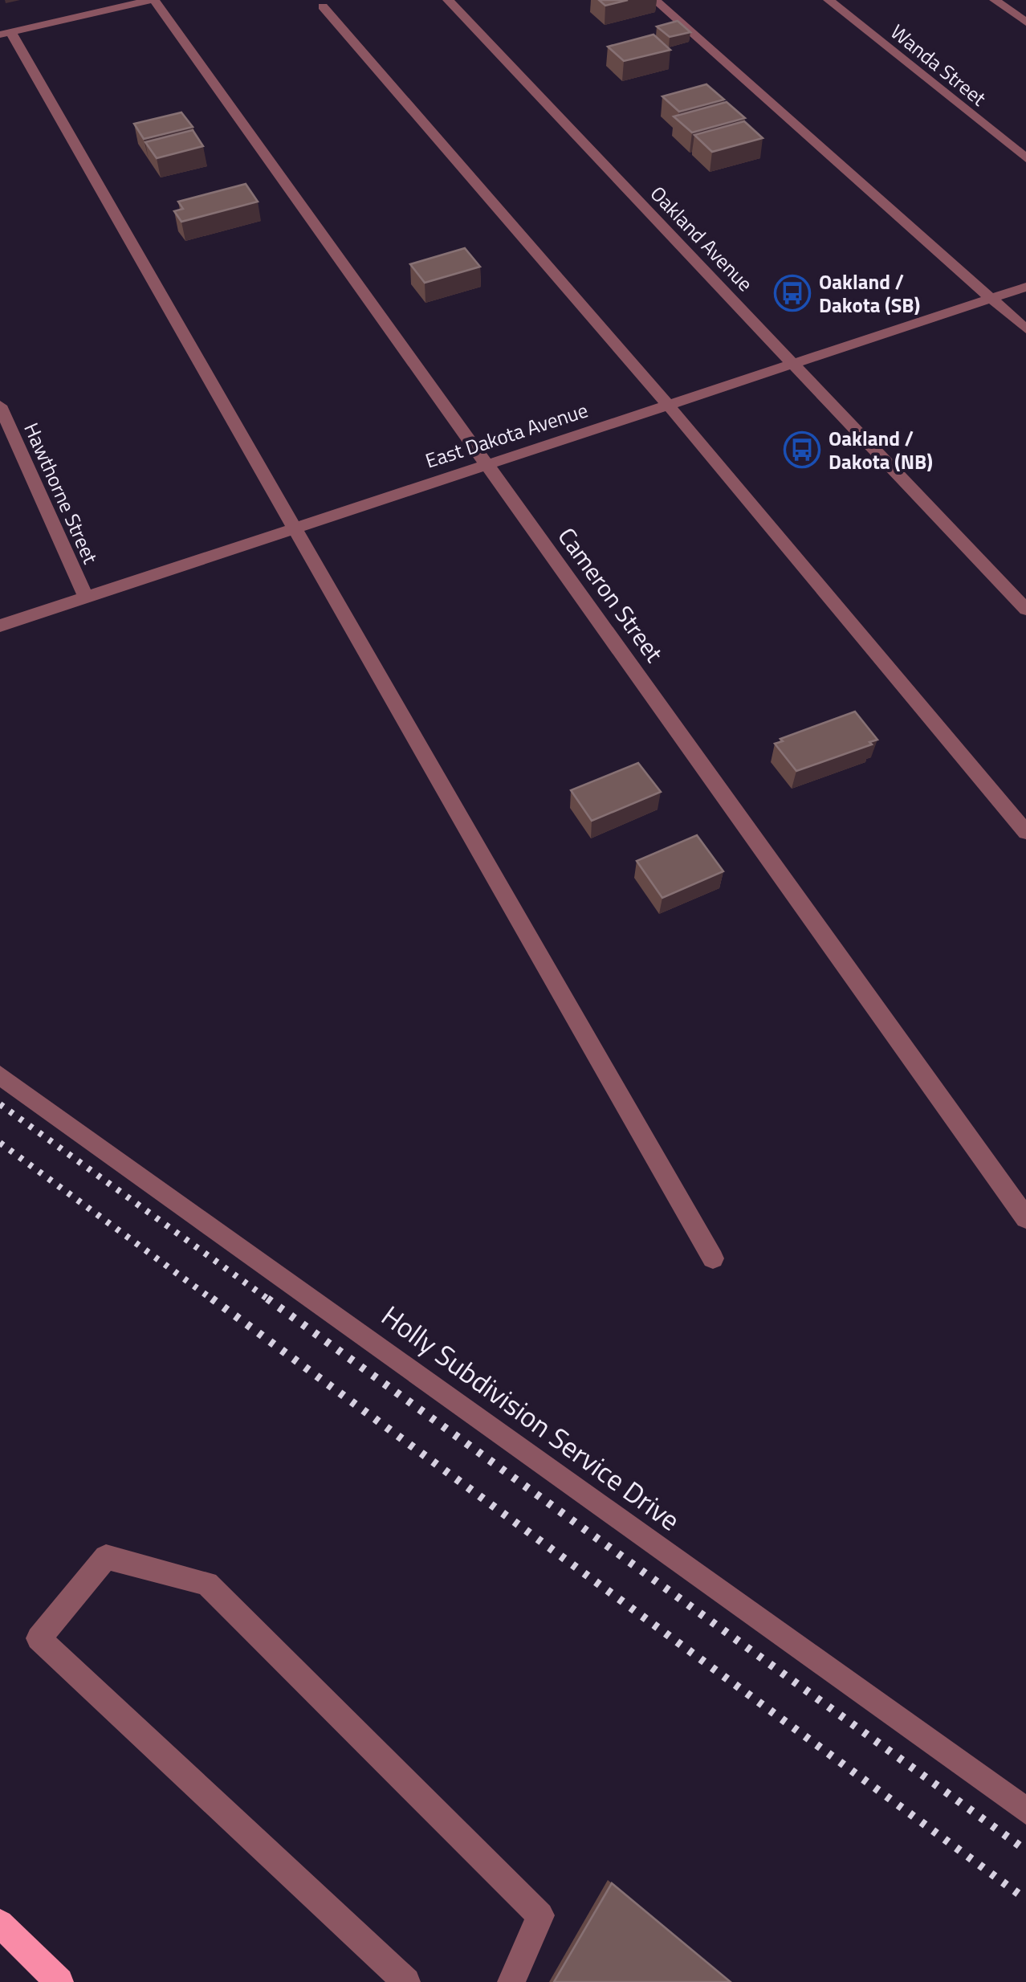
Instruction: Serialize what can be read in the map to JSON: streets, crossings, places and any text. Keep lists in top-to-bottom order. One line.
{"streets":{"street":["Wanda Street","Oakland Avenue","East Dakota Avenue","Hawthorne Street","Cameron Street","Holly Subdivision Service Drive"]},"crossings":[["Oakland Avenue","East Dakota Avenue"],["East Dakota Avenue","Hawthorne Street"],["East Dakota Avenue","Cameron Street"]],"places":{"bus stop":["Oakland / Dakota (SB)","Oakland / Dakota (NB)"]}}
